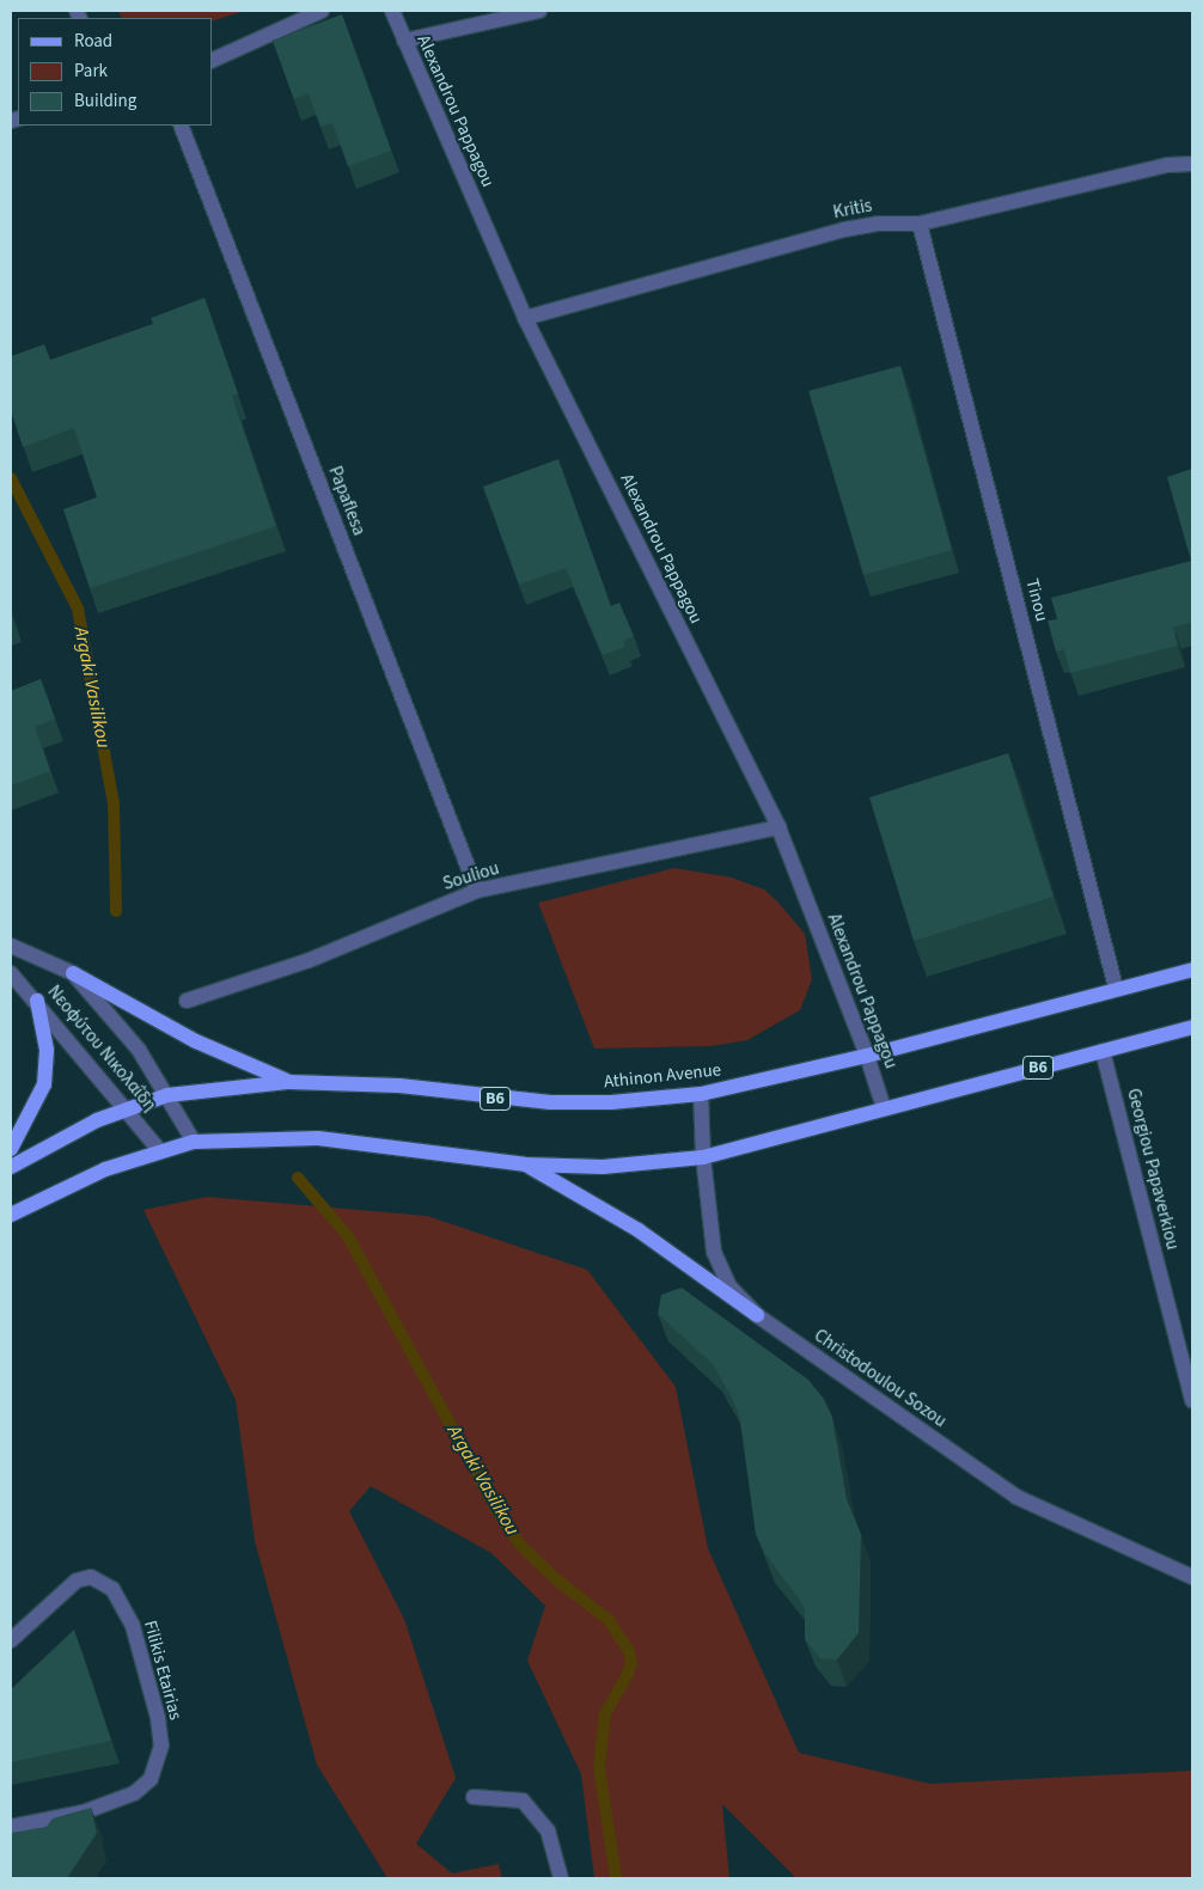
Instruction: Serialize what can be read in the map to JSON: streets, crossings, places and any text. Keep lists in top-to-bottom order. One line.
{"streets":{"main road":["B6","Athinon Avenue"],"street":["Alexandrou Pappagou","Kritis","Papaflesa","Tinou","Souliou","Νεοφύτου Νικολαΐδη","Georgiou Papaverkiou","Christodoulou Sozou","Filikis Etairias"]},"crossings":[["Alexandrou Pappagou","Kritis"],["Alexandrou Pappagou","Souliou"],["Alexandrou Pappagou","B6"],["Alexandrou Pappagou","Athinon Avenue"],["Kritis","Tinou"],["Papaflesa","Souliou"],["Tinou","Athinon Avenue"],["Νεοφύτου Νικολαΐδη","B6"],["Νεοφύτου Νικολαΐδη","Athinon Avenue"],["B6","Athinon Avenue"],["B6","Georgiou Papaverkiou"],["B6","Christodoulou Sozou"],["Athinon Avenue","Christodoulou Sozou"]],"water":["Argaki Vasilikou"],"legend":["Road","Park","Building"]}
